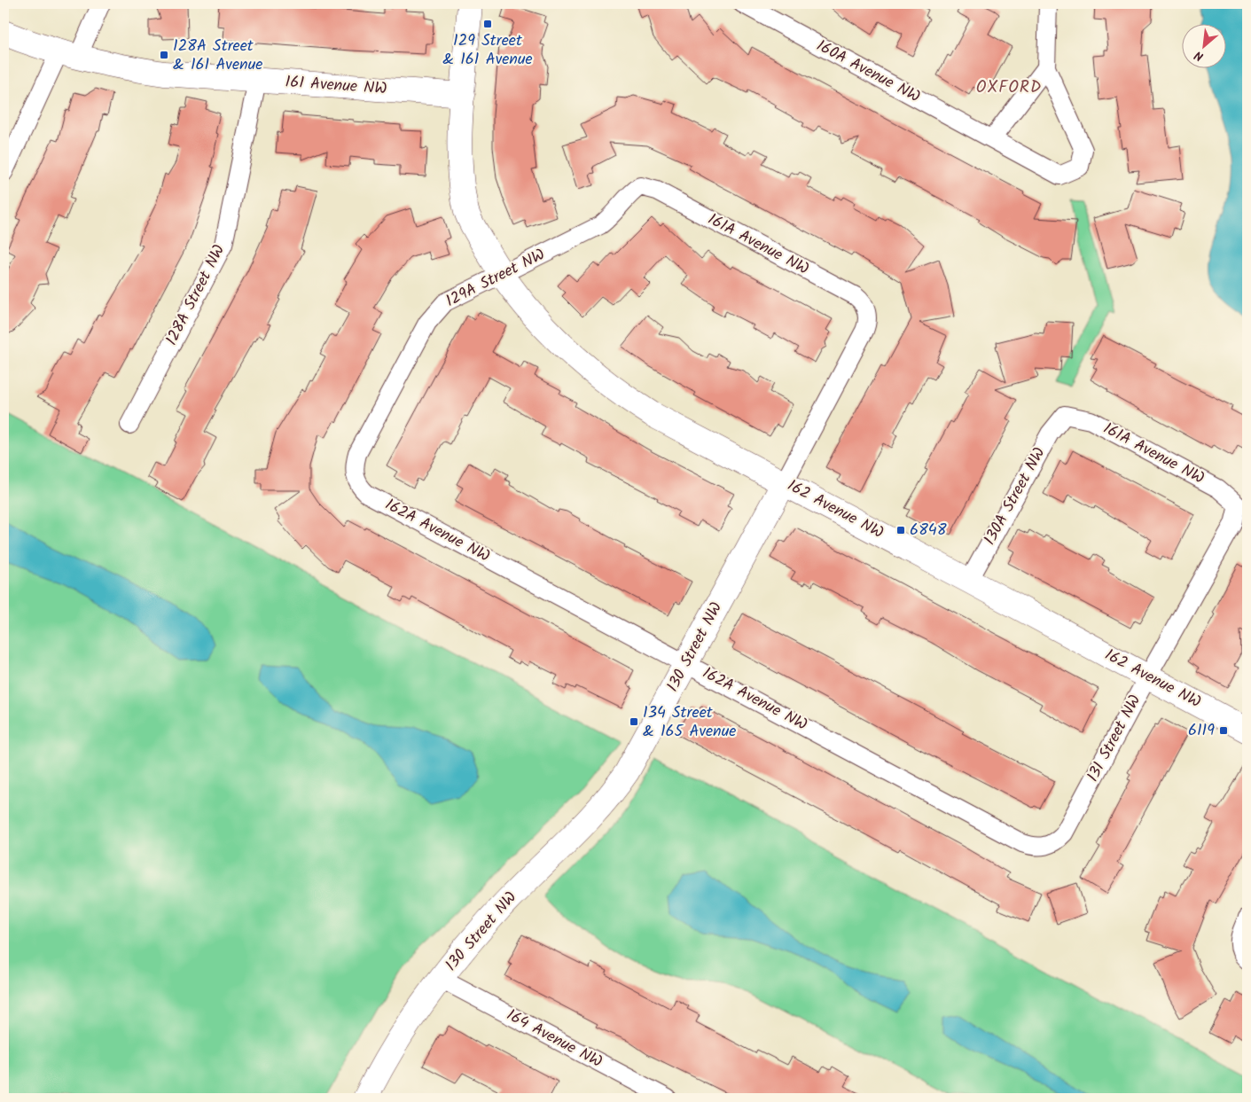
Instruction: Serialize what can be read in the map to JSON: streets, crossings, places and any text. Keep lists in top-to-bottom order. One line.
{"streets":{"street":["160A Avenue NW","161 Avenue NW","161A Avenue NW","129A Street NW","128A Street NW","130A Street NW","162 Avenue NW","162A Avenue NW","130 Street NW","131 Street NW","164 Avenue NW"]},"crossings":[["161 Avenue NW","128A Street NW"],["161 Avenue NW","162 Avenue NW"],["161A Avenue NW","129A Street NW"],["161A Avenue NW","130A Street NW"],["161A Avenue NW","130 Street NW"],["161A Avenue NW","131 Street NW"],["129A Street NW","162 Avenue NW"],["129A Street NW","162A Avenue NW"],["130A Street NW","162 Avenue NW"],["162 Avenue NW","130 Street NW"],["162 Avenue NW","131 Street NW"],["162A Avenue NW","130 Street NW"],["162A Avenue NW","131 Street NW"],["130 Street NW","164 Avenue NW"]],"districts":["OXFORD"],"places":{"transit":["129 Street & 161 Avenue","128A Street & 161 Avenue","6848","134 Street & 165 Avenue","6119"]},"north":"bottom left"}
